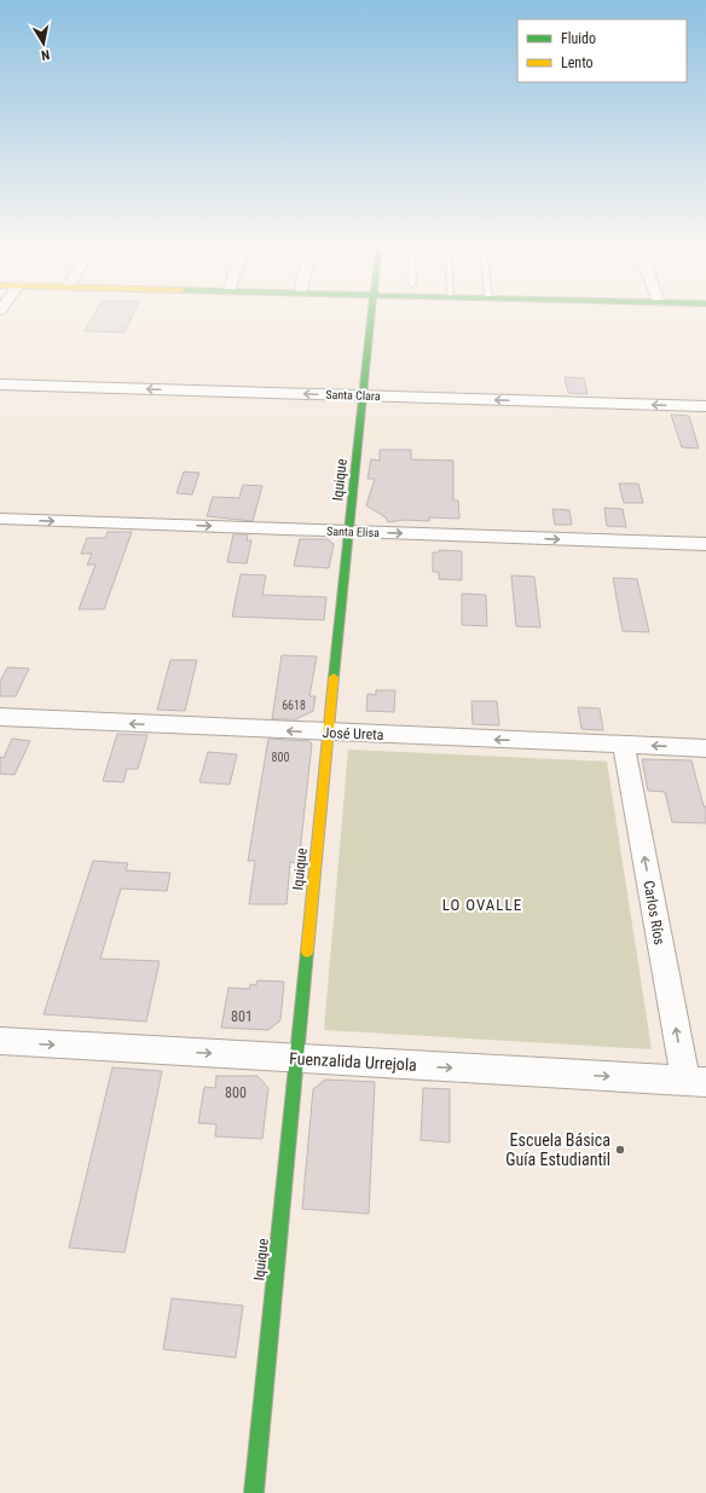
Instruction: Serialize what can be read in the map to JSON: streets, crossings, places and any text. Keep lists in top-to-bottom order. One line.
{"streets":{"street":["Santa Clara","Iquique","Santa Elisa","José Ureta","Carlos Ríos","Fuenzalida Urrejola"]},"crossings":[["Santa Clara","Iquique"],["Iquique","Santa Elisa"],["Iquique","José Ureta"],["Iquique","Fuenzalida Urrejola"],["José Ureta","Carlos Ríos"],["Carlos Ríos","Fuenzalida Urrejola"]],"one_way":["Santa Clara","Santa Elisa","José Ureta","Carlos Ríos","Fuenzalida Urrejola"],"districts":["LO OVALLE"],"places":["Escuela Básica Guía Estudiantil"],"house_numbers":["6618","800","801","800"],"legend":["Fluido","Lento"],"north":"bottom"}
